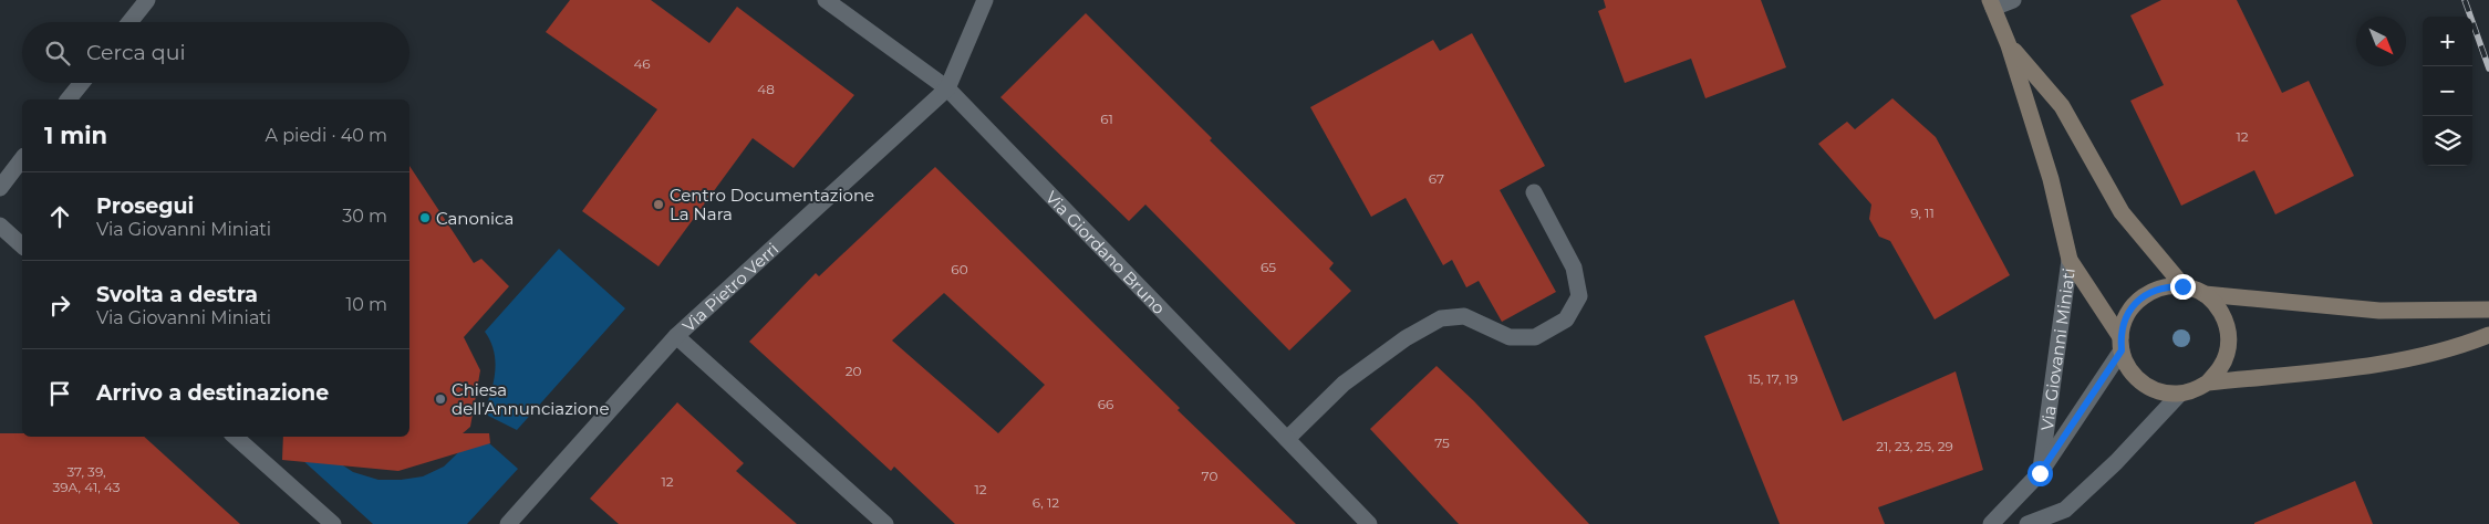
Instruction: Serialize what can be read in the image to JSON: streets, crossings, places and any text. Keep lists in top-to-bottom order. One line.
{"streets":{"main road":["Via Giovanni Miniati"],"street":["Via Giordano Bruno","Via Pietro Verri"]},"crossings":[["Via Giordano Bruno","Via Pietro Verri"]],"places":["Centro Documentazione La Nara","Canonica","Chiesa dell'Annunciazione"],"house_numbers":["46","48","61","12","67","9, 11","65","60","20","15, 17, 19","66","75","21, 23, 25, 29","37, 39, 39A, 41, 43","70","12","12","6, 12"],"north":"bottom right","page":{"map_buttons":["+","−"],"search":"Cerca qui","heading":["1 min","A piedi · 40 m"],"list":[["Prosegui","Via Giovanni Miniati","30 m"],["Svolta a destra","Via Giovanni Miniati","10 m"],"Arrivo a destinazione"]}}
